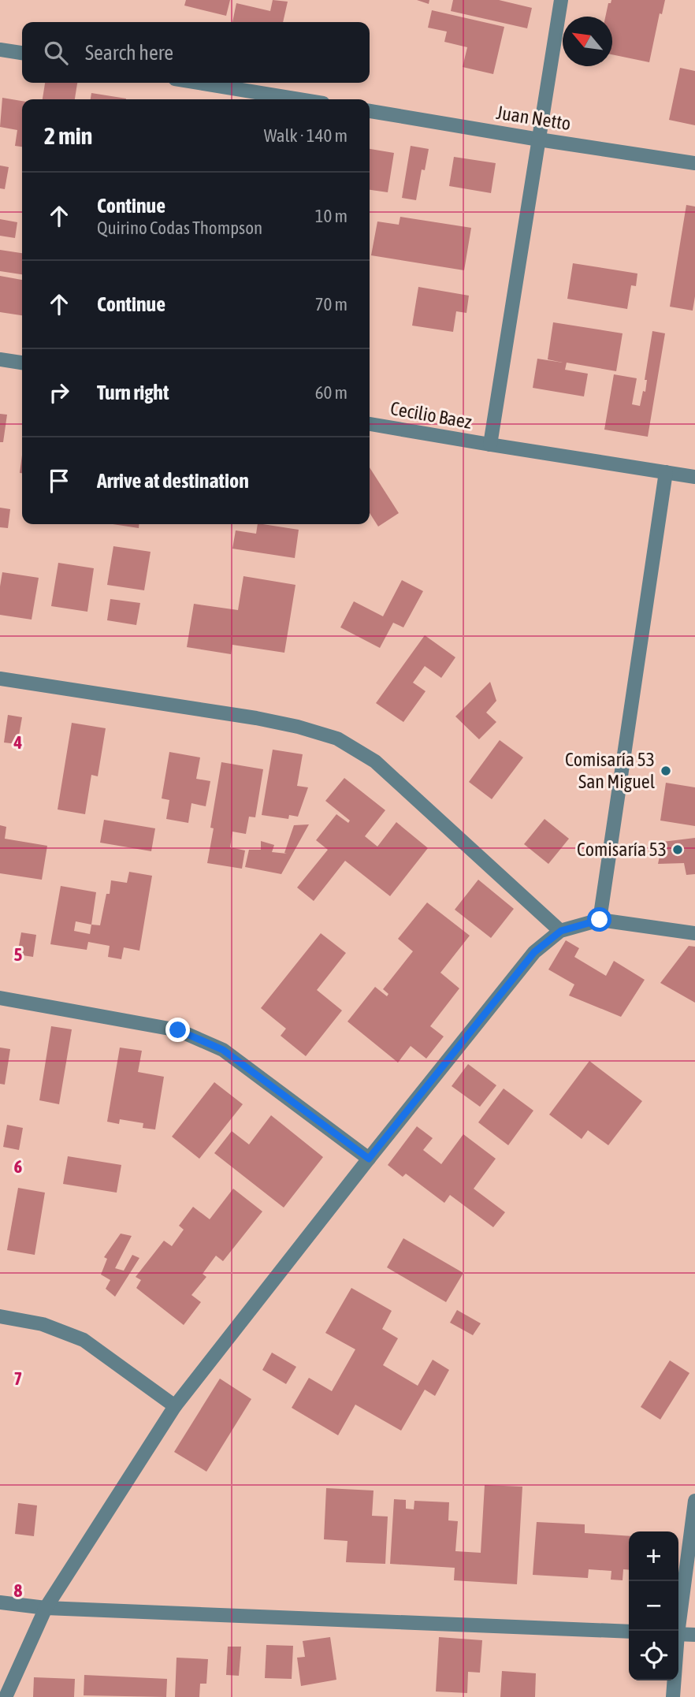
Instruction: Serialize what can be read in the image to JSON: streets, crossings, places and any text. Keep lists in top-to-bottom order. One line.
{"streets":{"street":["Juan Netto","Cecilio Baez"]},"places":["Comisaría 53 San Miguel","Comisaría 53"],"north":"top left","page":{"search":"Search here","heading":["2 min","Walk · 140 m"],"list":[["Continue","Quirino Codas Thompson","10 m"],["Continue","70 m"],["Turn right","60 m"],"Arrive at destination"],"map_buttons":["+","−"]},"grid":{"rows":["4","5","6","7","8"]}}
